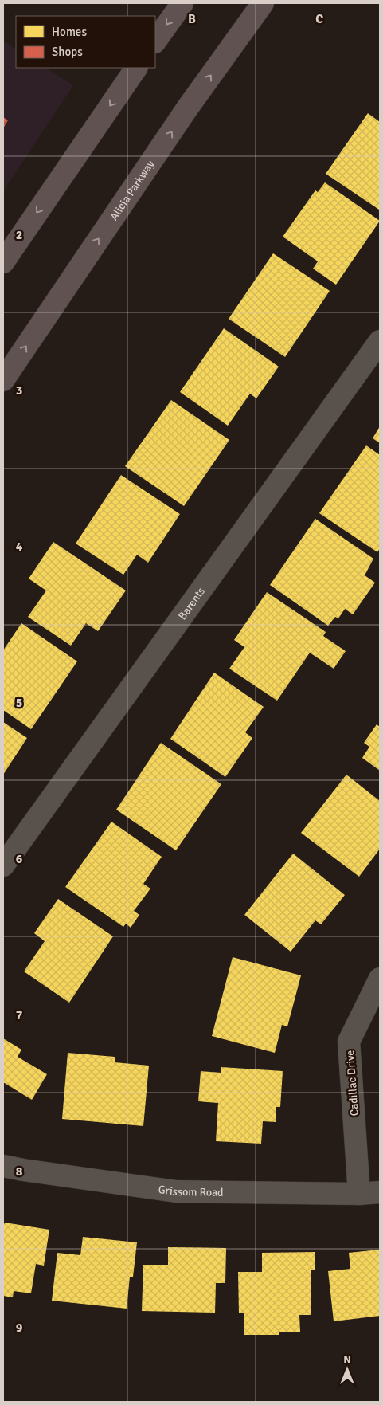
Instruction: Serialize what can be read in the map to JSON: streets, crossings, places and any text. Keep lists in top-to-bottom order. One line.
{"streets":{"main road":["Alicia Parkway"],"street":["Barents","Cadillac Drive","Grissom Road"]},"crossings":[["Cadillac Drive","Grissom Road"]],"legend":["Homes","Shops"],"north":"top","grid":{"columns":["B","C"],"rows":["2","3","4","5","6","7","8","9"]}}
